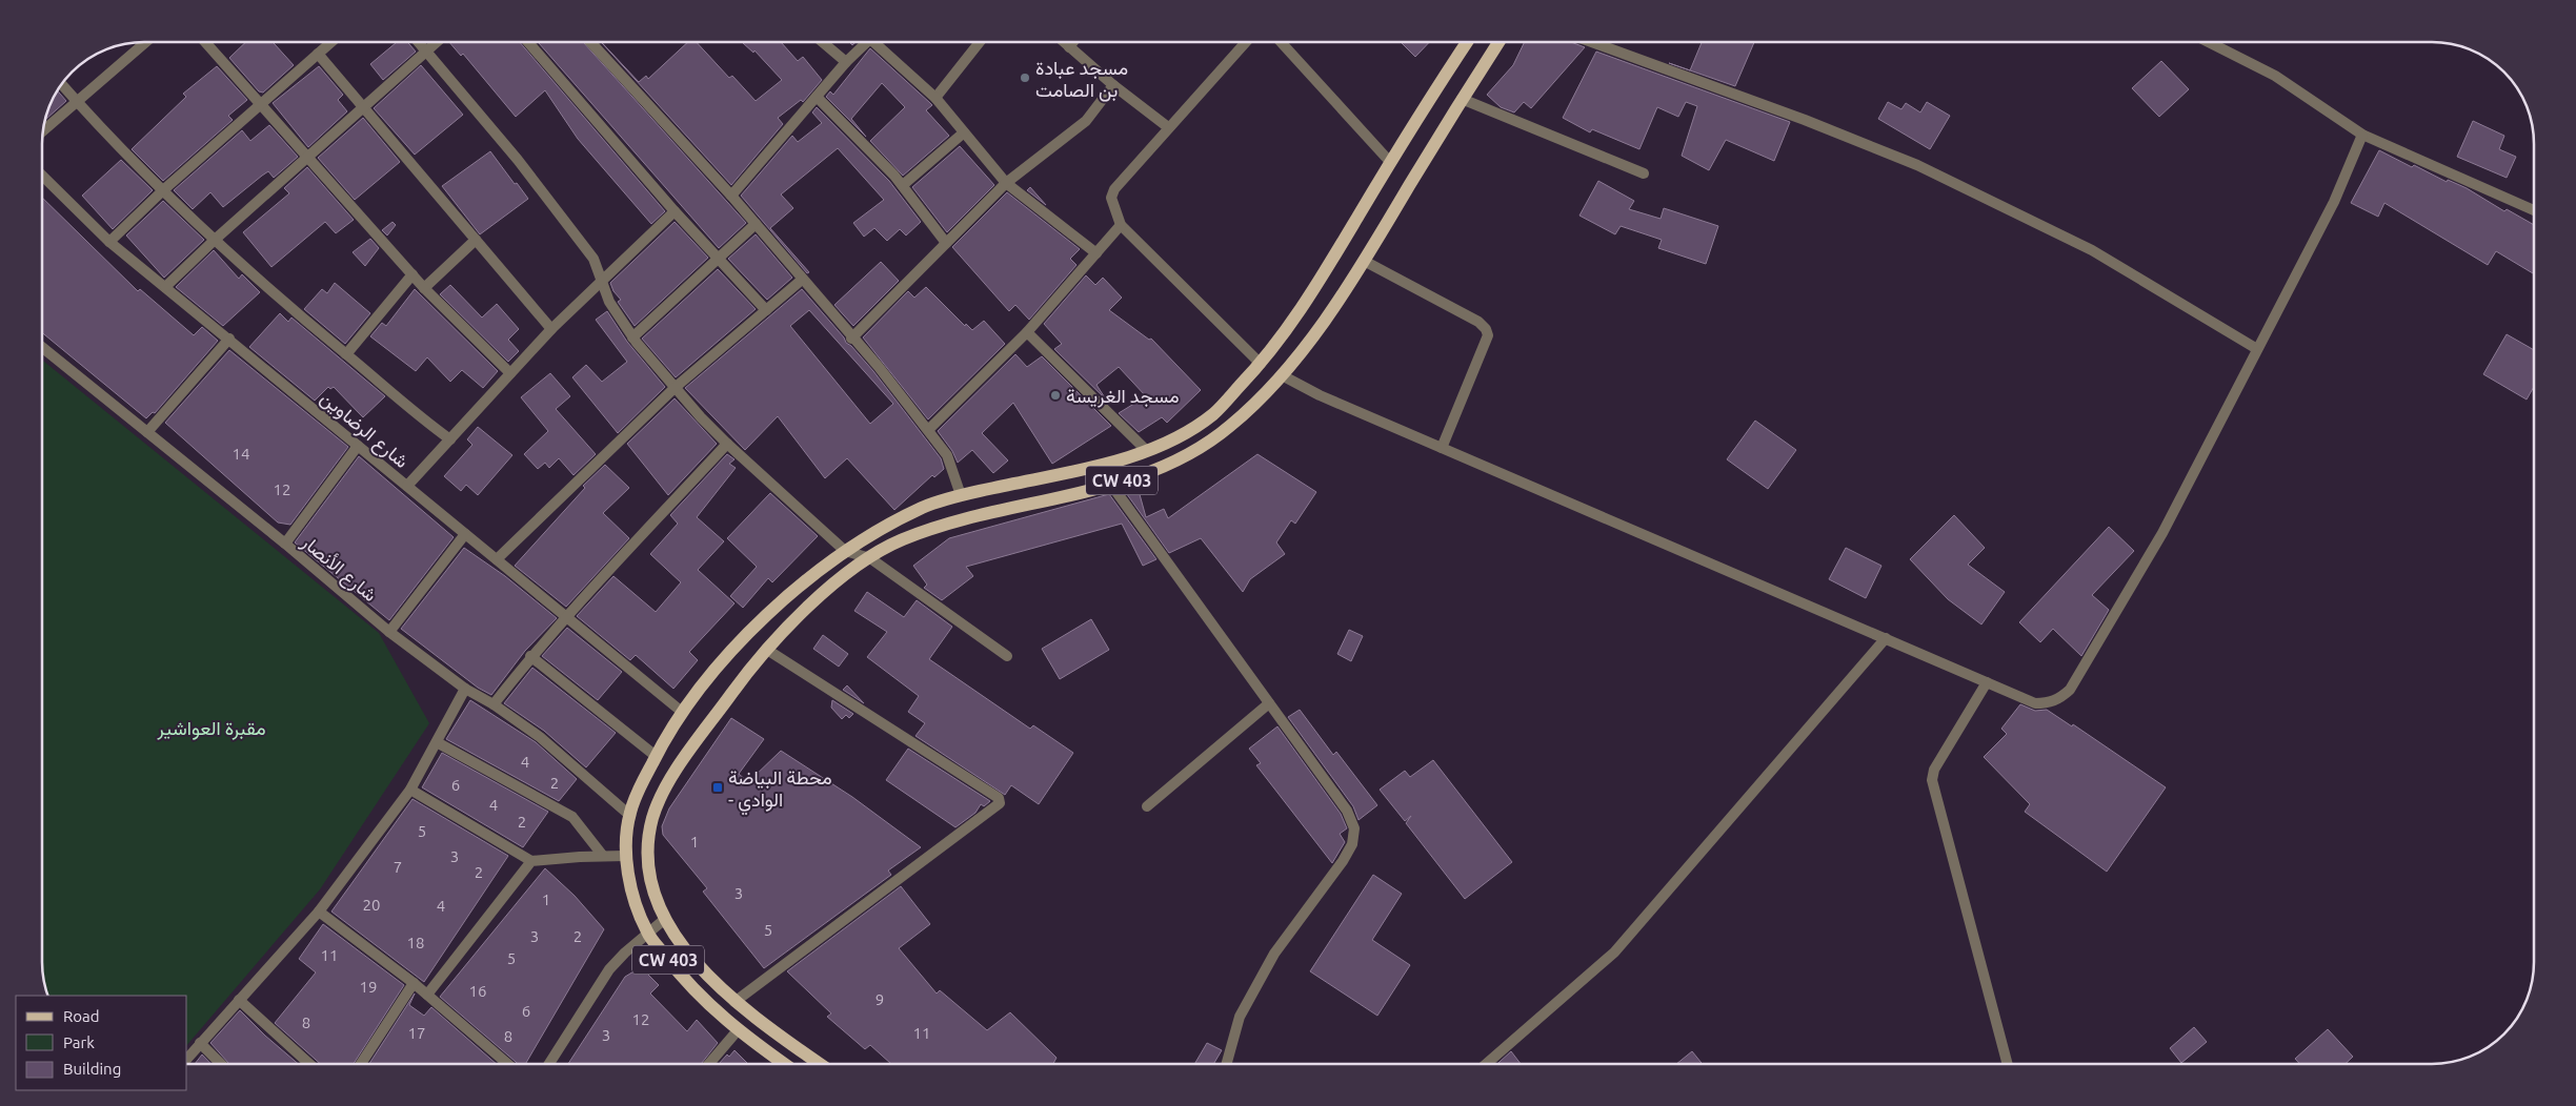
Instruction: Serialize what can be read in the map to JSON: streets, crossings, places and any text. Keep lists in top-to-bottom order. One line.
{"streets":{"main road":["CW 403"],"street":["شارع الرضاوين","شارع الأنصار"]},"crossings":[["شارع الرضاوين","CW 403"],["CW 403","شارع الأنصار"]],"parks":["مقبرة العواشير"],"places":{"other":["مسجد عبادة بن الصامت","مسجد الغريسة"],"transit":["محطة البياضة - الوادي"]},"house_numbers":["14","12","4","2","6","4","2","5","1","3","7","2","3","1","20","4","5","3","2","18","11","5","19","16","9","6","12","8","17","11","3","8"],"legend":["Road","Park","Building"]}
